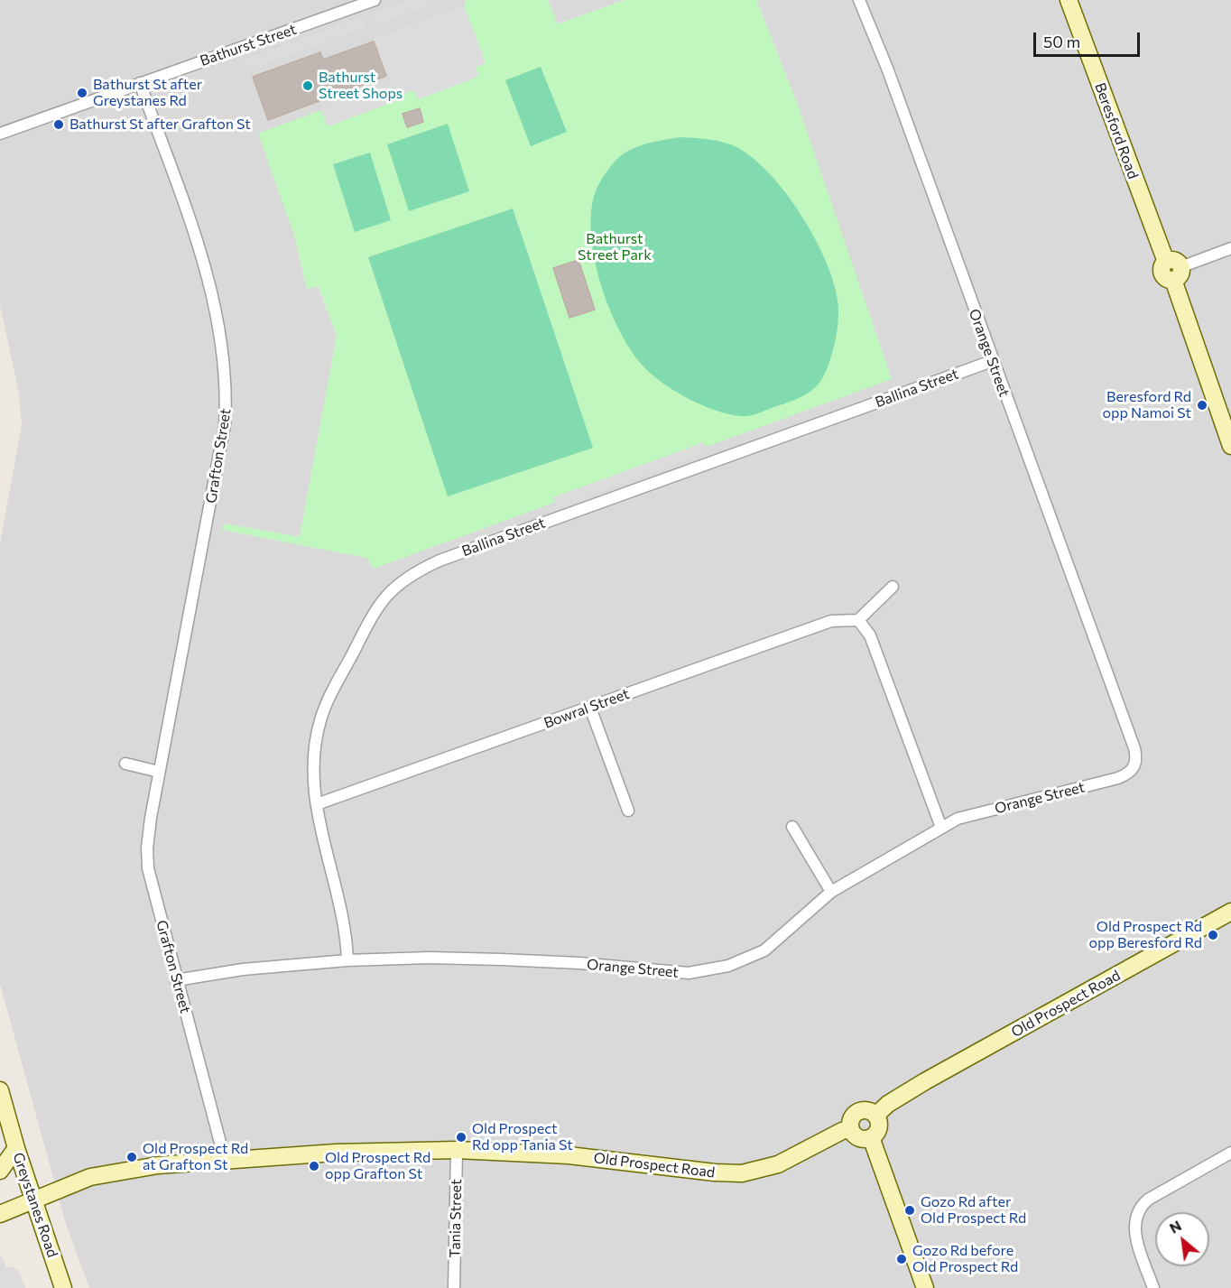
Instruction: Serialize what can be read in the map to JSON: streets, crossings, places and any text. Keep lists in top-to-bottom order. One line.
{"streets":{"main road":["Beresford Road","Old Prospect Road","Greystanes Road"],"street":["Bathurst Street","Orange Street","Ballina Street","Grafton Street","Bowral Street","Tania Street"]},"crossings":[["Bathurst Street","Grafton Street"],["Orange Street","Ballina Street"],["Orange Street","Grafton Street"],["Ballina Street","Bowral Street"],["Grafton Street","Old Prospect Road"],["Old Prospect Road","Greystanes Road"],["Old Prospect Road","Tania Street"]],"parks":["Bathurst Street Park"],"places":["Bathurst Street Shops","Bathurst St after Greystanes Rd","Bathurst St after Grafton St","Beresford Rd opp Namoi St","Old Prospect Rd opp Beresford Rd","Old Prospect Rd opp Tania St","Old Prospect Rd at Grafton St","Old Prospect Rd opp Grafton St","Gozo Rd after Old Prospect Rd","Gozo Rd before Old Prospect Rd"],"scale_bar":"50 m","north":"top left"}
